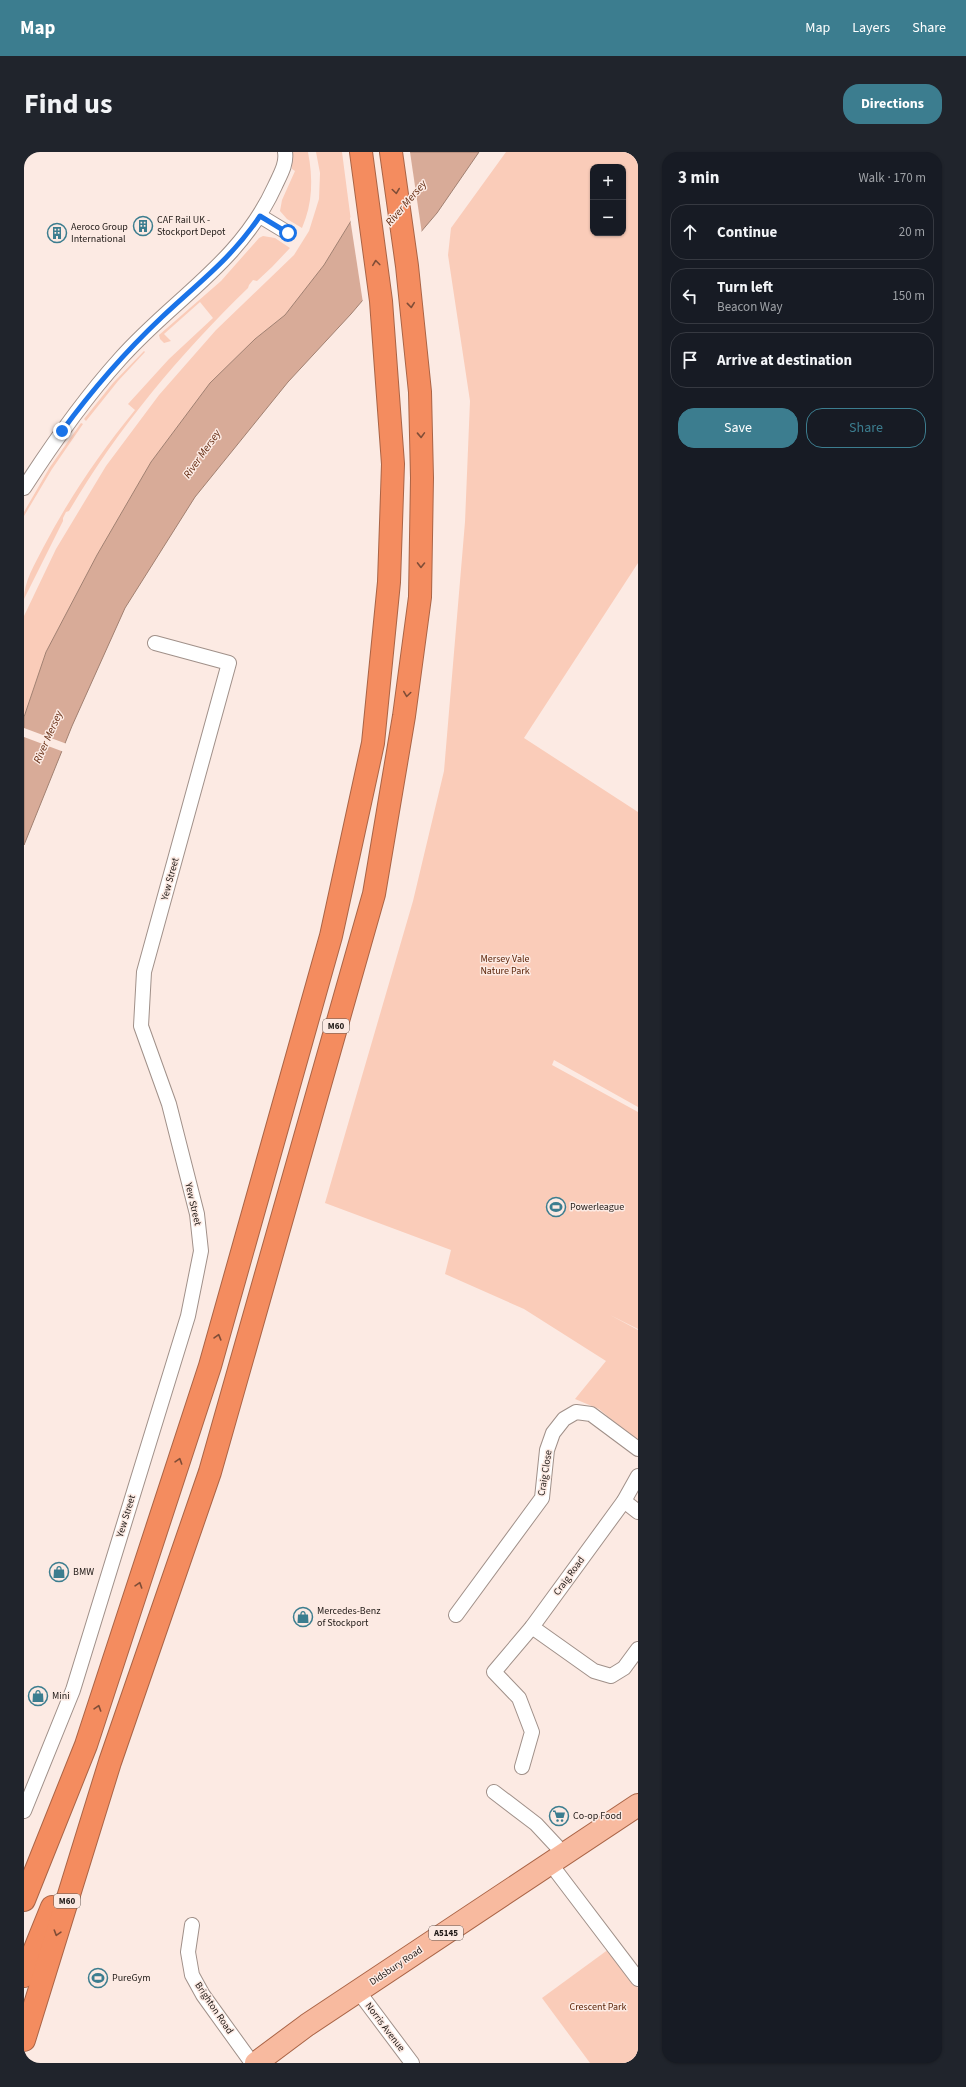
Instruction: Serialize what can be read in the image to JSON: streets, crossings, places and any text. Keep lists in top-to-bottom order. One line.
{"streets":{"highway":["M60"],"main road":["A5145","Didsbury Road"],"street":["Yew Street","Craig Close","Craig Road","Brighton Road","Norris Avenue"]},"crossings":[["Didsbury Road","Norris Avenue"]],"water":["River Mersey"],"parks":["Mersey Vale Nature Park","Crescent Park"],"places":{"building":["CAF Rail UK - Stockport Depot","Aeroco Group International"],"sports":["Powerleague","PureGym"],"shop":["BMW","Mercedes-Benz of Stockport","Mini"],"supermarket":["Co-op Food"]},"page":{"header":"Map","nav":["Map","Layers","Share"],"title":"Find us","buttons":["Directions",["Save","Share"]],"heading":["3 min","Walk · 170 m"],"map_buttons":["+","−"],"list":[["Continue","20 m"],["Turn left","Beacon Way","150 m"],"Arrive at destination"]}}
